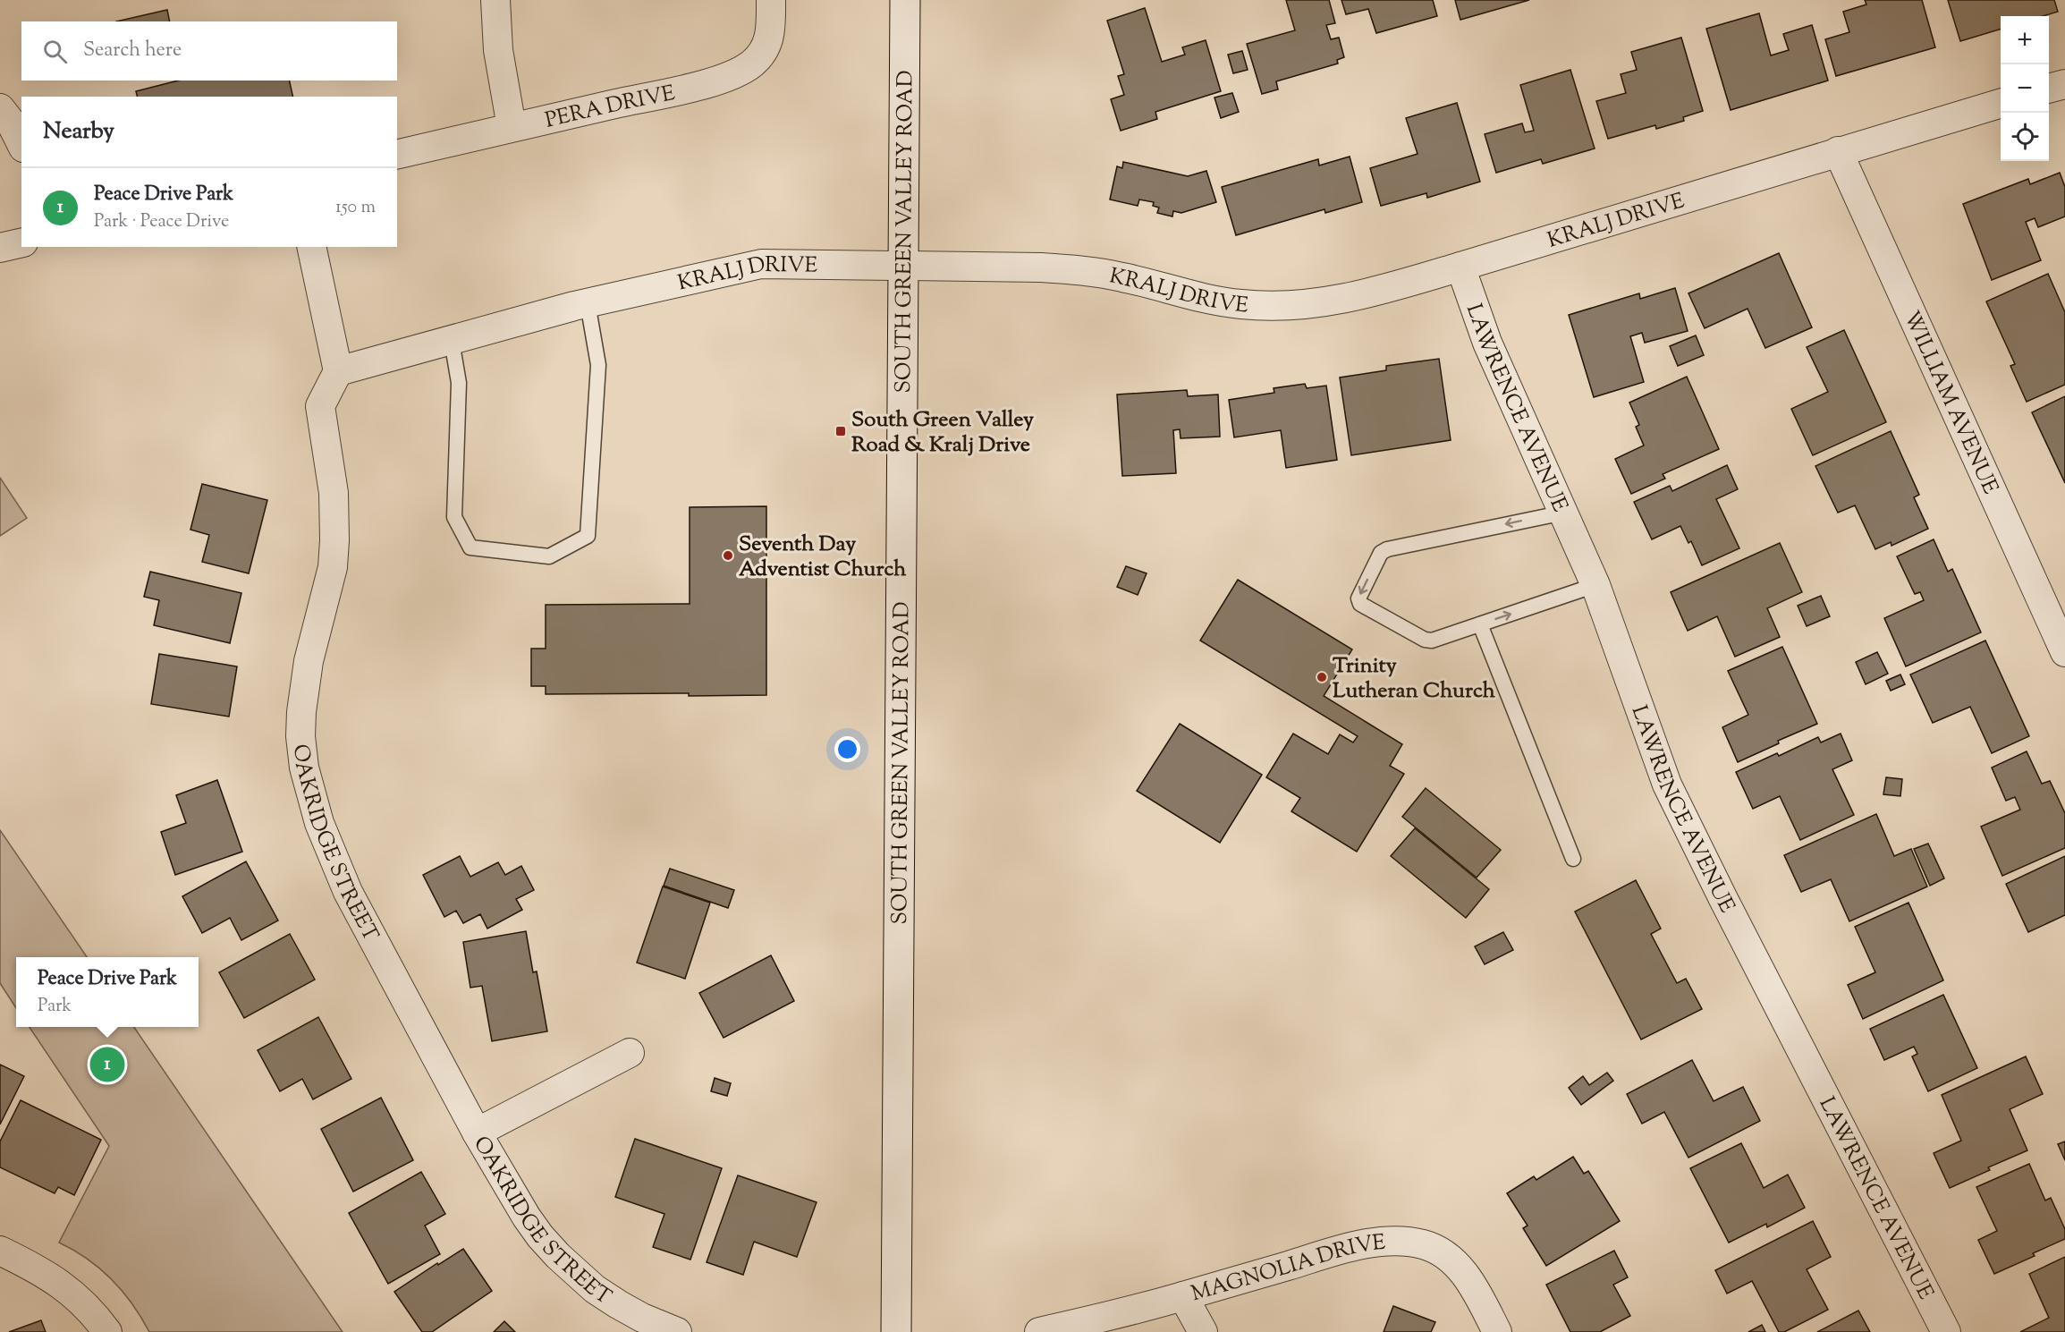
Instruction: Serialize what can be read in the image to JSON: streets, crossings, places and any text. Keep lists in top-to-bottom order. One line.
{"streets":{"main road":["SOUTH GREEN VALLEY ROAD"],"street":["PERA DRIVE","KRALJ DRIVE","WILLIAM AVENUE","LAWRENCE AVENUE","OAKRIDGE STREET","MAGNOLIA DRIVE"]},"crossings":[["KRALJ DRIVE","SOUTH GREEN VALLEY ROAD"],["KRALJ DRIVE","WILLIAM AVENUE"],["KRALJ DRIVE","LAWRENCE AVENUE"],["KRALJ DRIVE","OAKRIDGE STREET"]],"places":{"transit":["South Green Valley Road & Kralj Drive"],"other":["Seventh Day Adventist Church","Trinity Lutheran Church"]},"page":{"map_buttons":["+","−"],"search":"Search here","heading":"Nearby","list":[{"mark":"1","name":"Peace Drive Park","note":"Park · Peace Drive","value":"150 m"}],"popup":["Peace Drive Park","Park"],"pins":"1"}}
